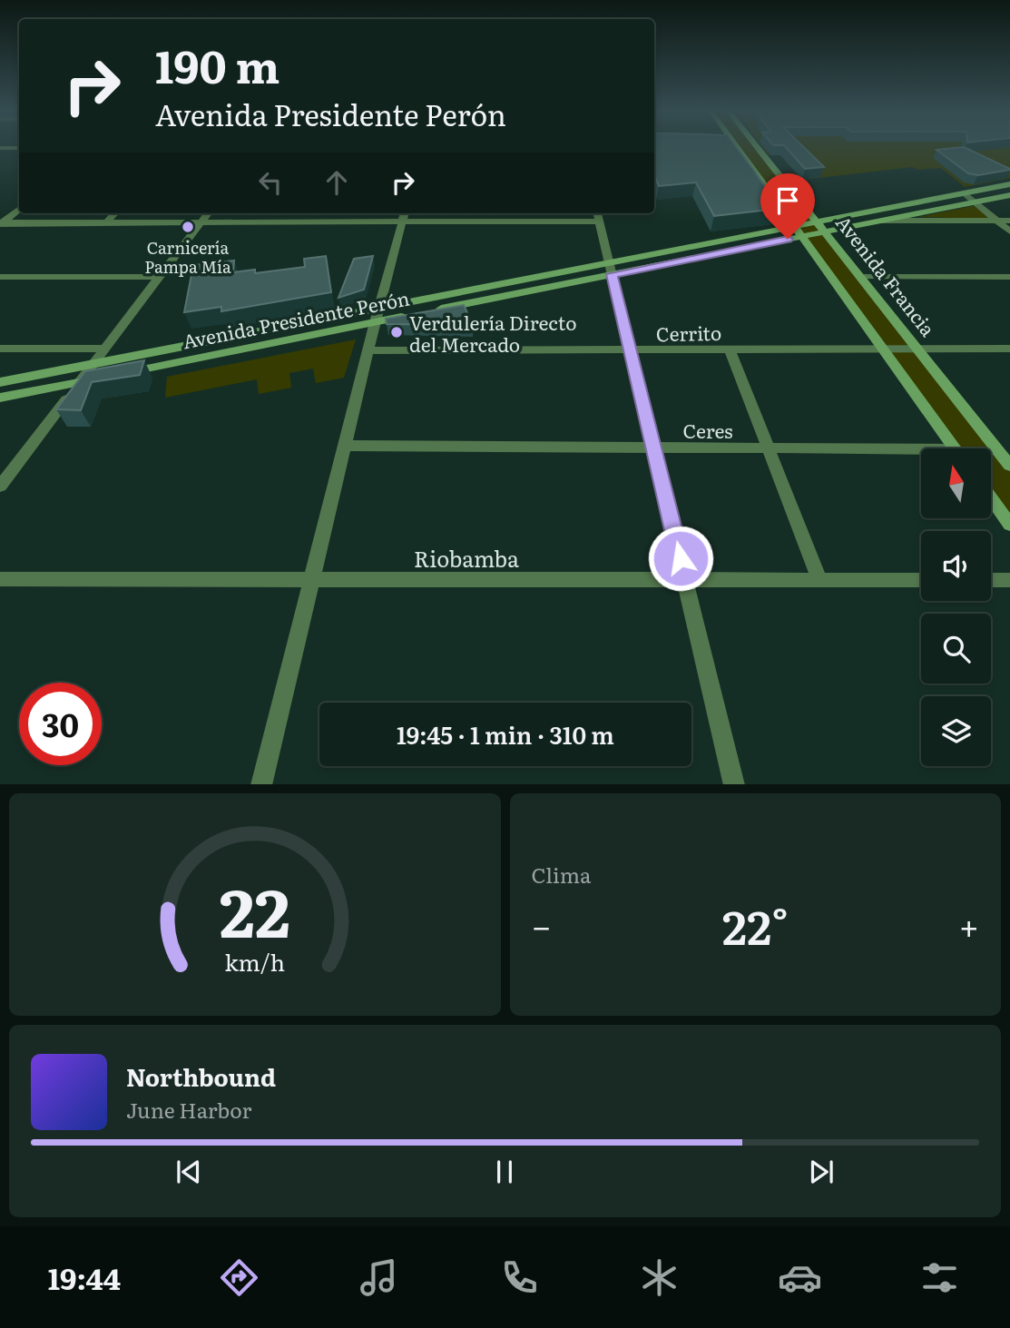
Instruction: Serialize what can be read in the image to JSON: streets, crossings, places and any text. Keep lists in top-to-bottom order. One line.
{"streets":{"main road":["Avenida Francia","Avenida Presidente Perón"],"street":["Cerrito","Ceres","Riobamba"]},"crossings":[["Avenida Francia","Avenida Presidente Perón"],["Avenida Francia","Cerrito"]],"places":["Carnicería Pampa Mía","Verdulería Directo del Mercado"],"north":"top","page":{"turn":["190 m","Avenida Presidente Perón"],"limit":"30","trip":"19:45 · 1 min · 310 m","tile":"Clima","heat":["−","22°","+"],"song":["Northbound","June Harbor"],"tabs":"19:44","gauge":["22","km/h"]}}
